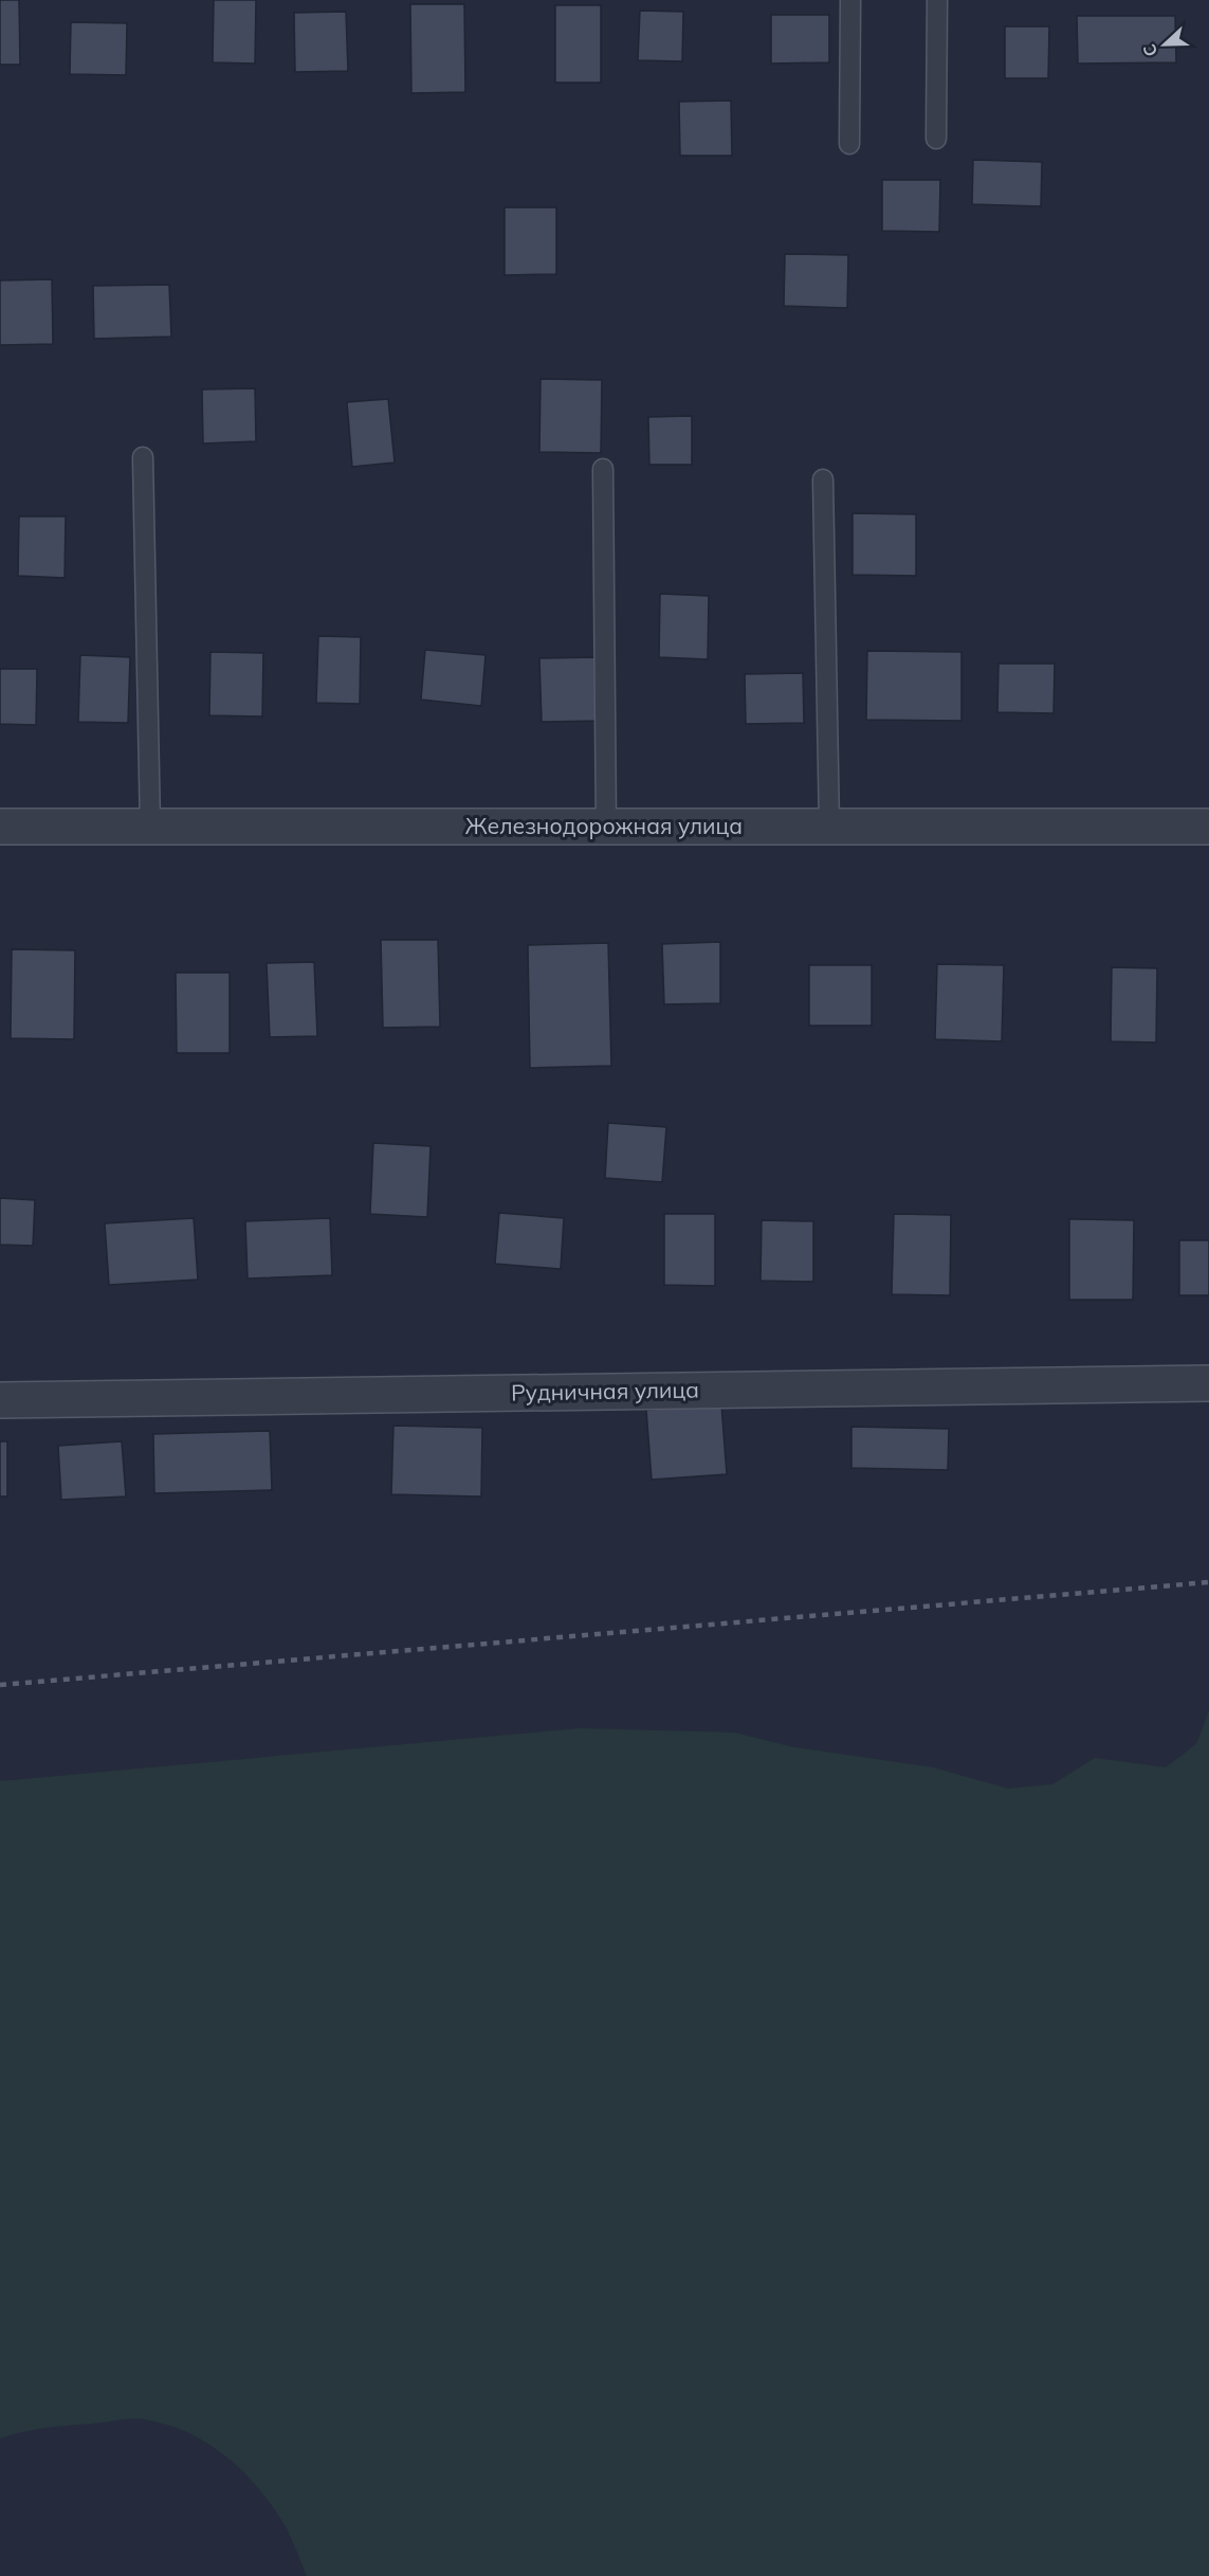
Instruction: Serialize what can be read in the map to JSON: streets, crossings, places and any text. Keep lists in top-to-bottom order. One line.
{"streets":{"street":["Железнодорожная улица","Рудничная улица"]},"north":"left"}
